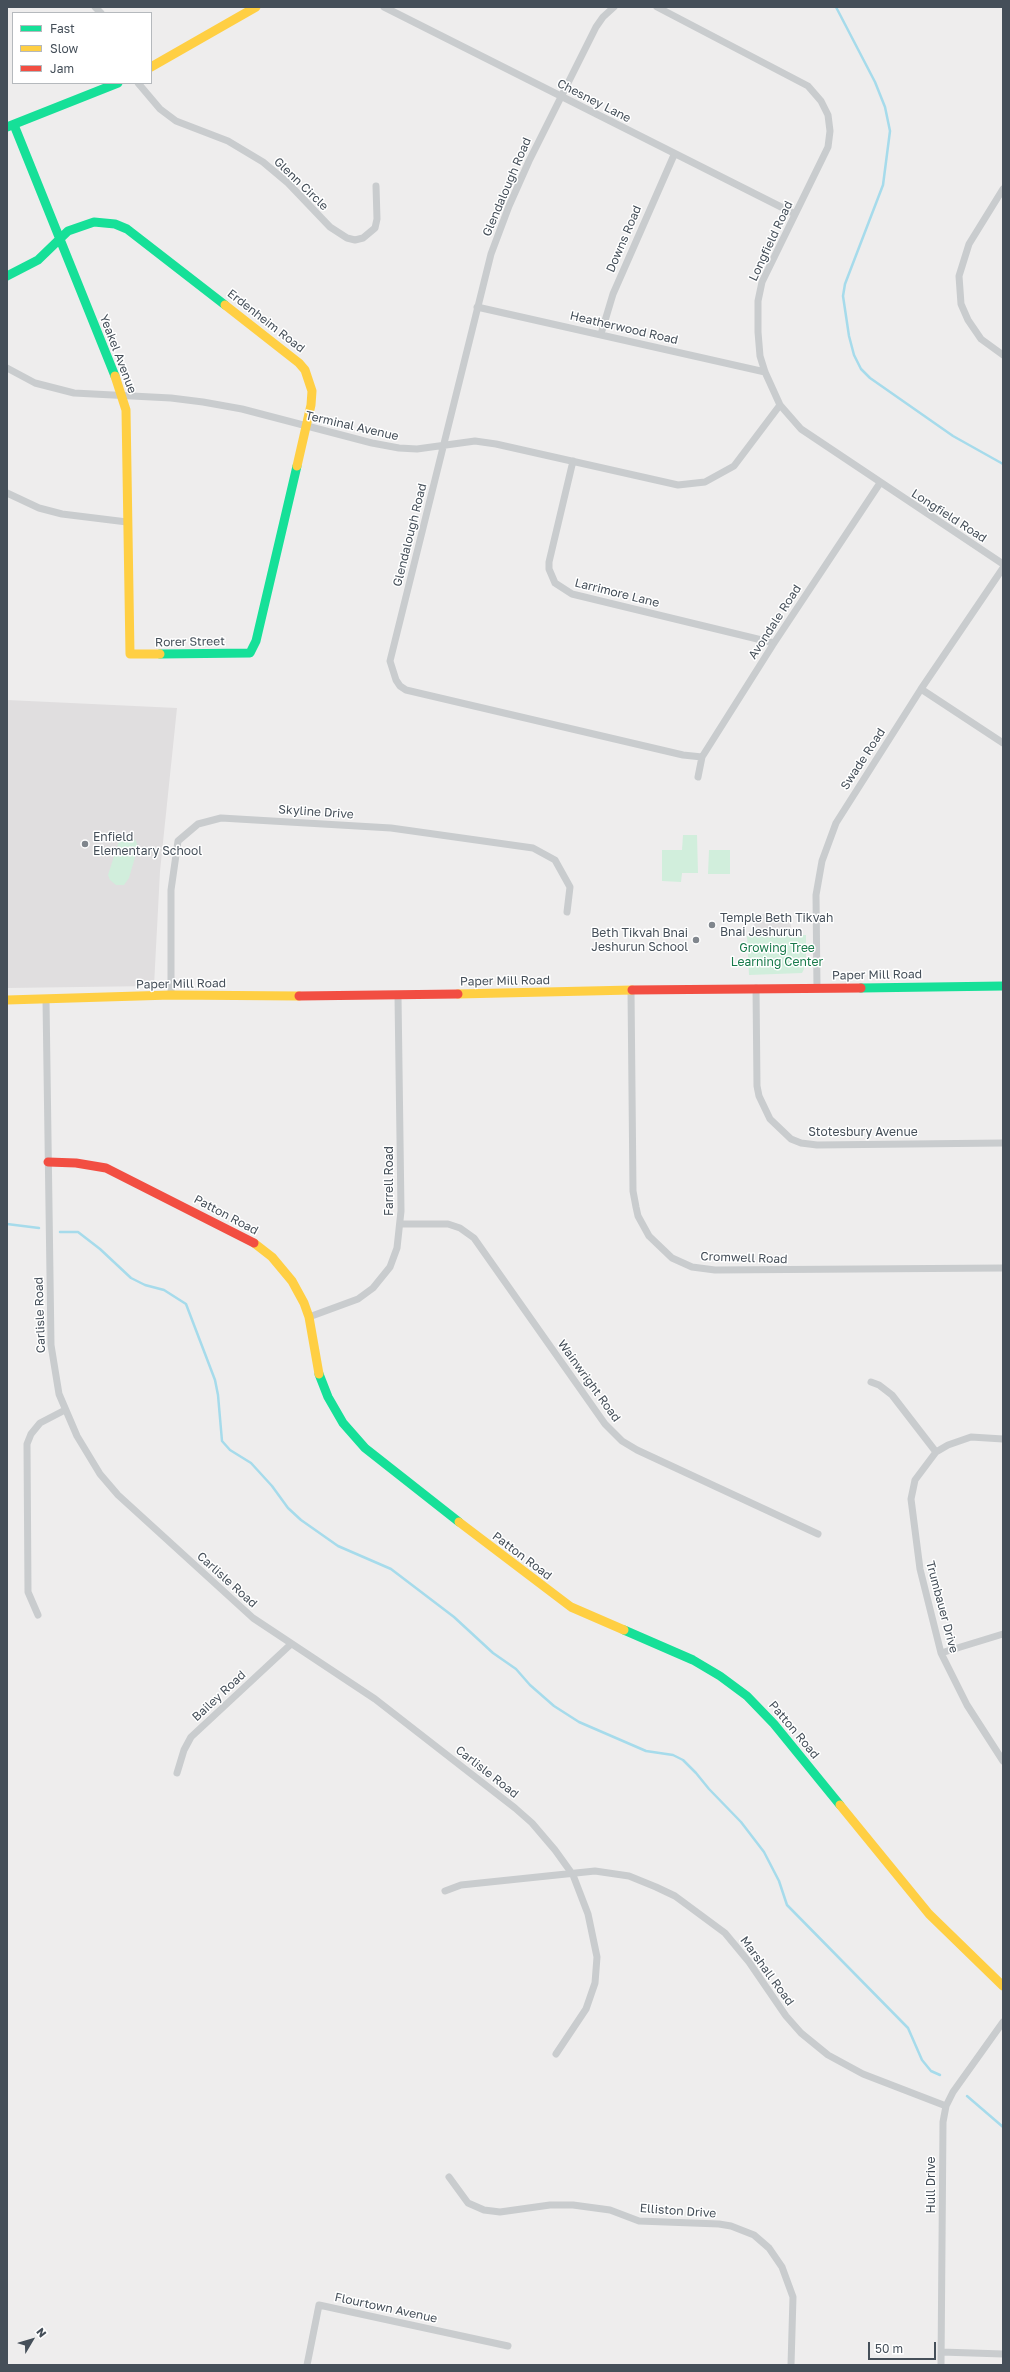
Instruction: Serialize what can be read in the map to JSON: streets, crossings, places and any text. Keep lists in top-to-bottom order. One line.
{"streets":{"street":["Chesney Lane","Glenn Circle","Glendalough Road","Downs Road","Longfield Road","Erdenheim Road","Heatherwood Road","Yeakel Avenue","Terminal Avenue","Larrimore Lane","Avondale Road","Rorer Street","Swade Road","Skyline Drive","Paper Mill Road","Stotesbury Avenue","Farrell Road","Patton Road","Cromwell Road","Carlisle Road","Wainwright Road","Trumbauer Drive","Bailey Road","Marshall Road","Hull Drive","Elliston Drive","Flourtown Avenue"]},"crossings":[["Chesney Lane","Glendalough Road"],["Chesney Lane","Downs Road"],["Chesney Lane","Longfield Road"],["Glendalough Road","Heatherwood Road"],["Glendalough Road","Terminal Avenue"],["Glendalough Road","Avondale Road"],["Downs Road","Heatherwood Road"],["Longfield Road","Heatherwood Road"],["Longfield Road","Terminal Avenue"],["Longfield Road","Avondale Road"],["Erdenheim Road","Yeakel Avenue"],["Erdenheim Road","Terminal Avenue"],["Erdenheim Road","Rorer Street"],["Yeakel Avenue","Terminal Avenue"],["Yeakel Avenue","Rorer Street"],["Terminal Avenue","Larrimore Lane"],["Larrimore Lane","Avondale Road"],["Swade Road","Paper Mill Road"],["Skyline Drive","Paper Mill Road"],["Paper Mill Road","Stotesbury Avenue"],["Paper Mill Road","Farrell Road"],["Paper Mill Road","Cromwell Road"],["Paper Mill Road","Carlisle Road"],["Farrell Road","Patton Road"],["Farrell Road","Wainwright Road"],["Patton Road","Carlisle Road"],["Carlisle Road","Bailey Road"],["Carlisle Road","Marshall Road"],["Marshall Road","Hull Drive"]],"parks":["Growing Tree Learning Center"],"places":["Enfield Elementary School","Temple Beth Tikvah Bnai Jeshurun","Beth Tikvah Bnai Jeshurun School"],"legend":["Fast","Slow","Jam"],"scale_bar":"50 m","north":"top right"}
